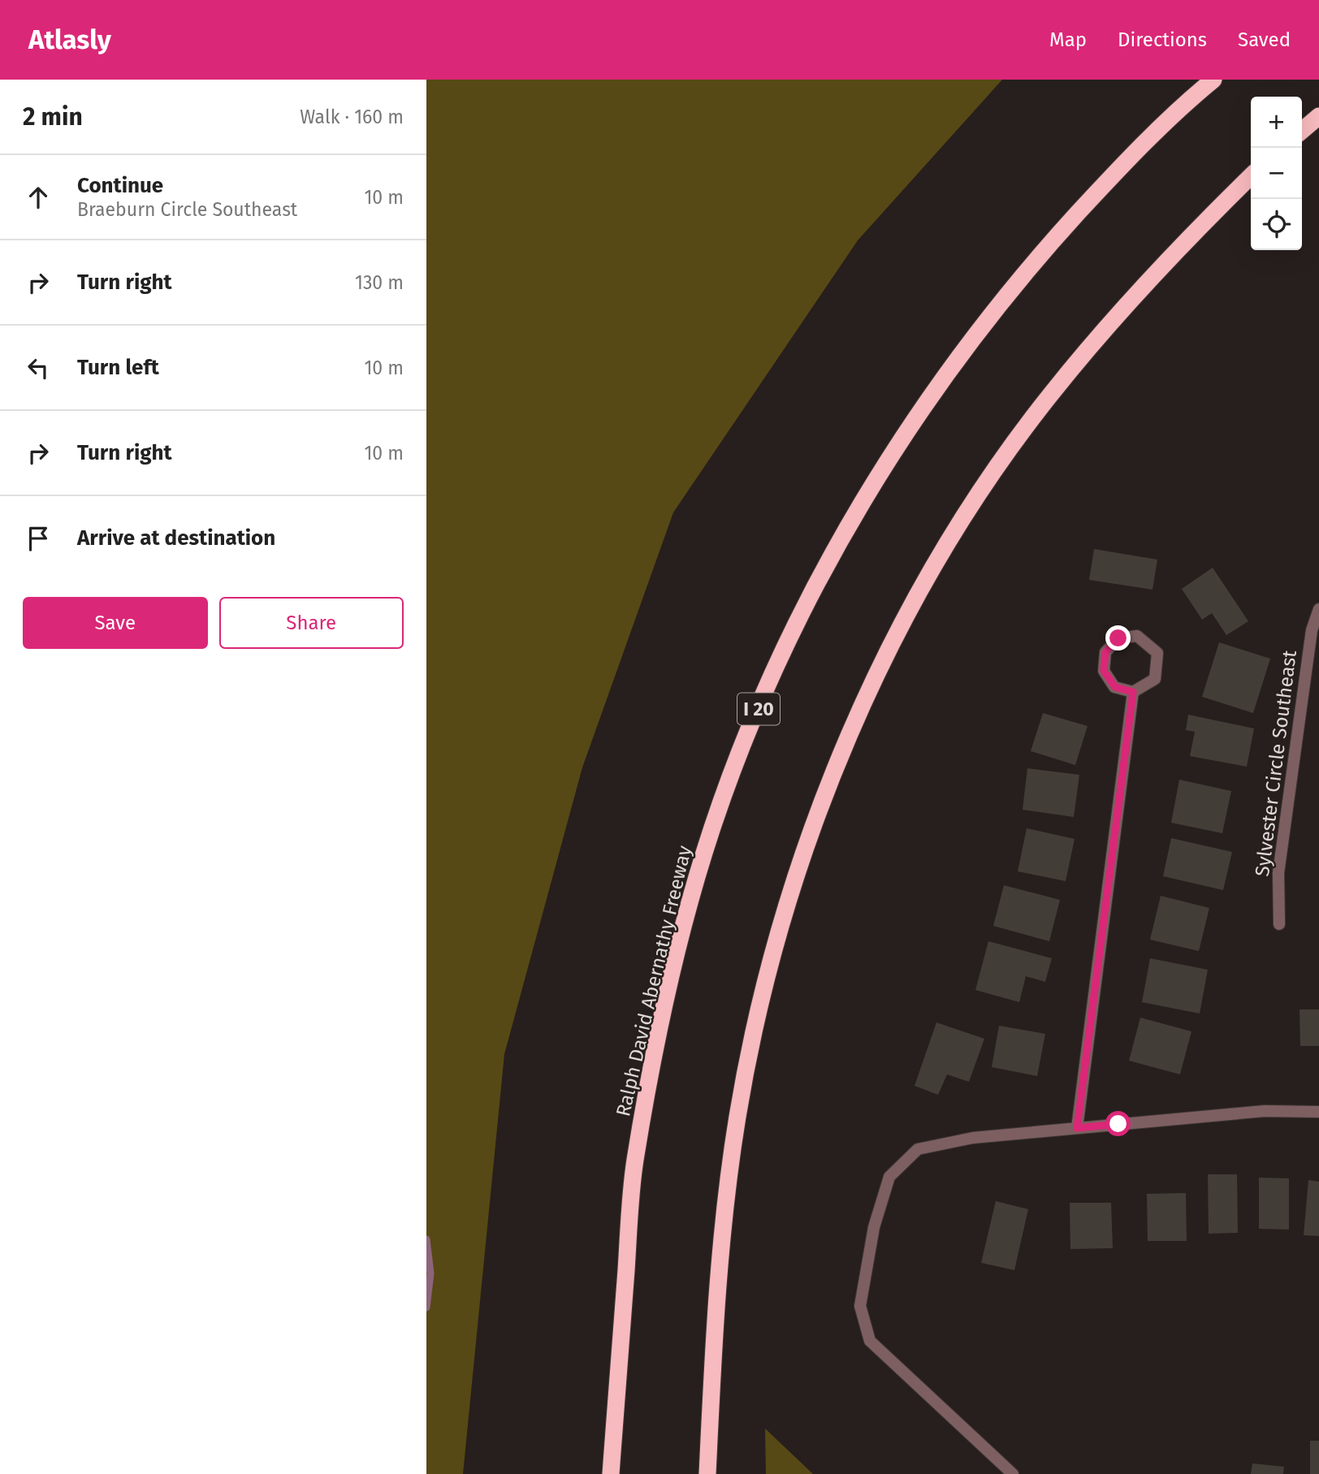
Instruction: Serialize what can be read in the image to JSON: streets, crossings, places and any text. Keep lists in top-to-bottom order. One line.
{"streets":{"highway":["I 20","Ralph David Abernathy Freeway"],"street":["Sylvester Circle Southeast"]},"page":{"header":"Atlasly","nav":["Map","Directions","Saved"],"heading":["2 min","Walk · 160 m"],"map_buttons":["+","−"],"list":[["Continue","Braeburn Circle Southeast","10 m"],["Turn right","130 m"],["Turn left","10 m"],["Turn right","10 m"],"Arrive at destination"],"buttons":["Save","Share"]}}
